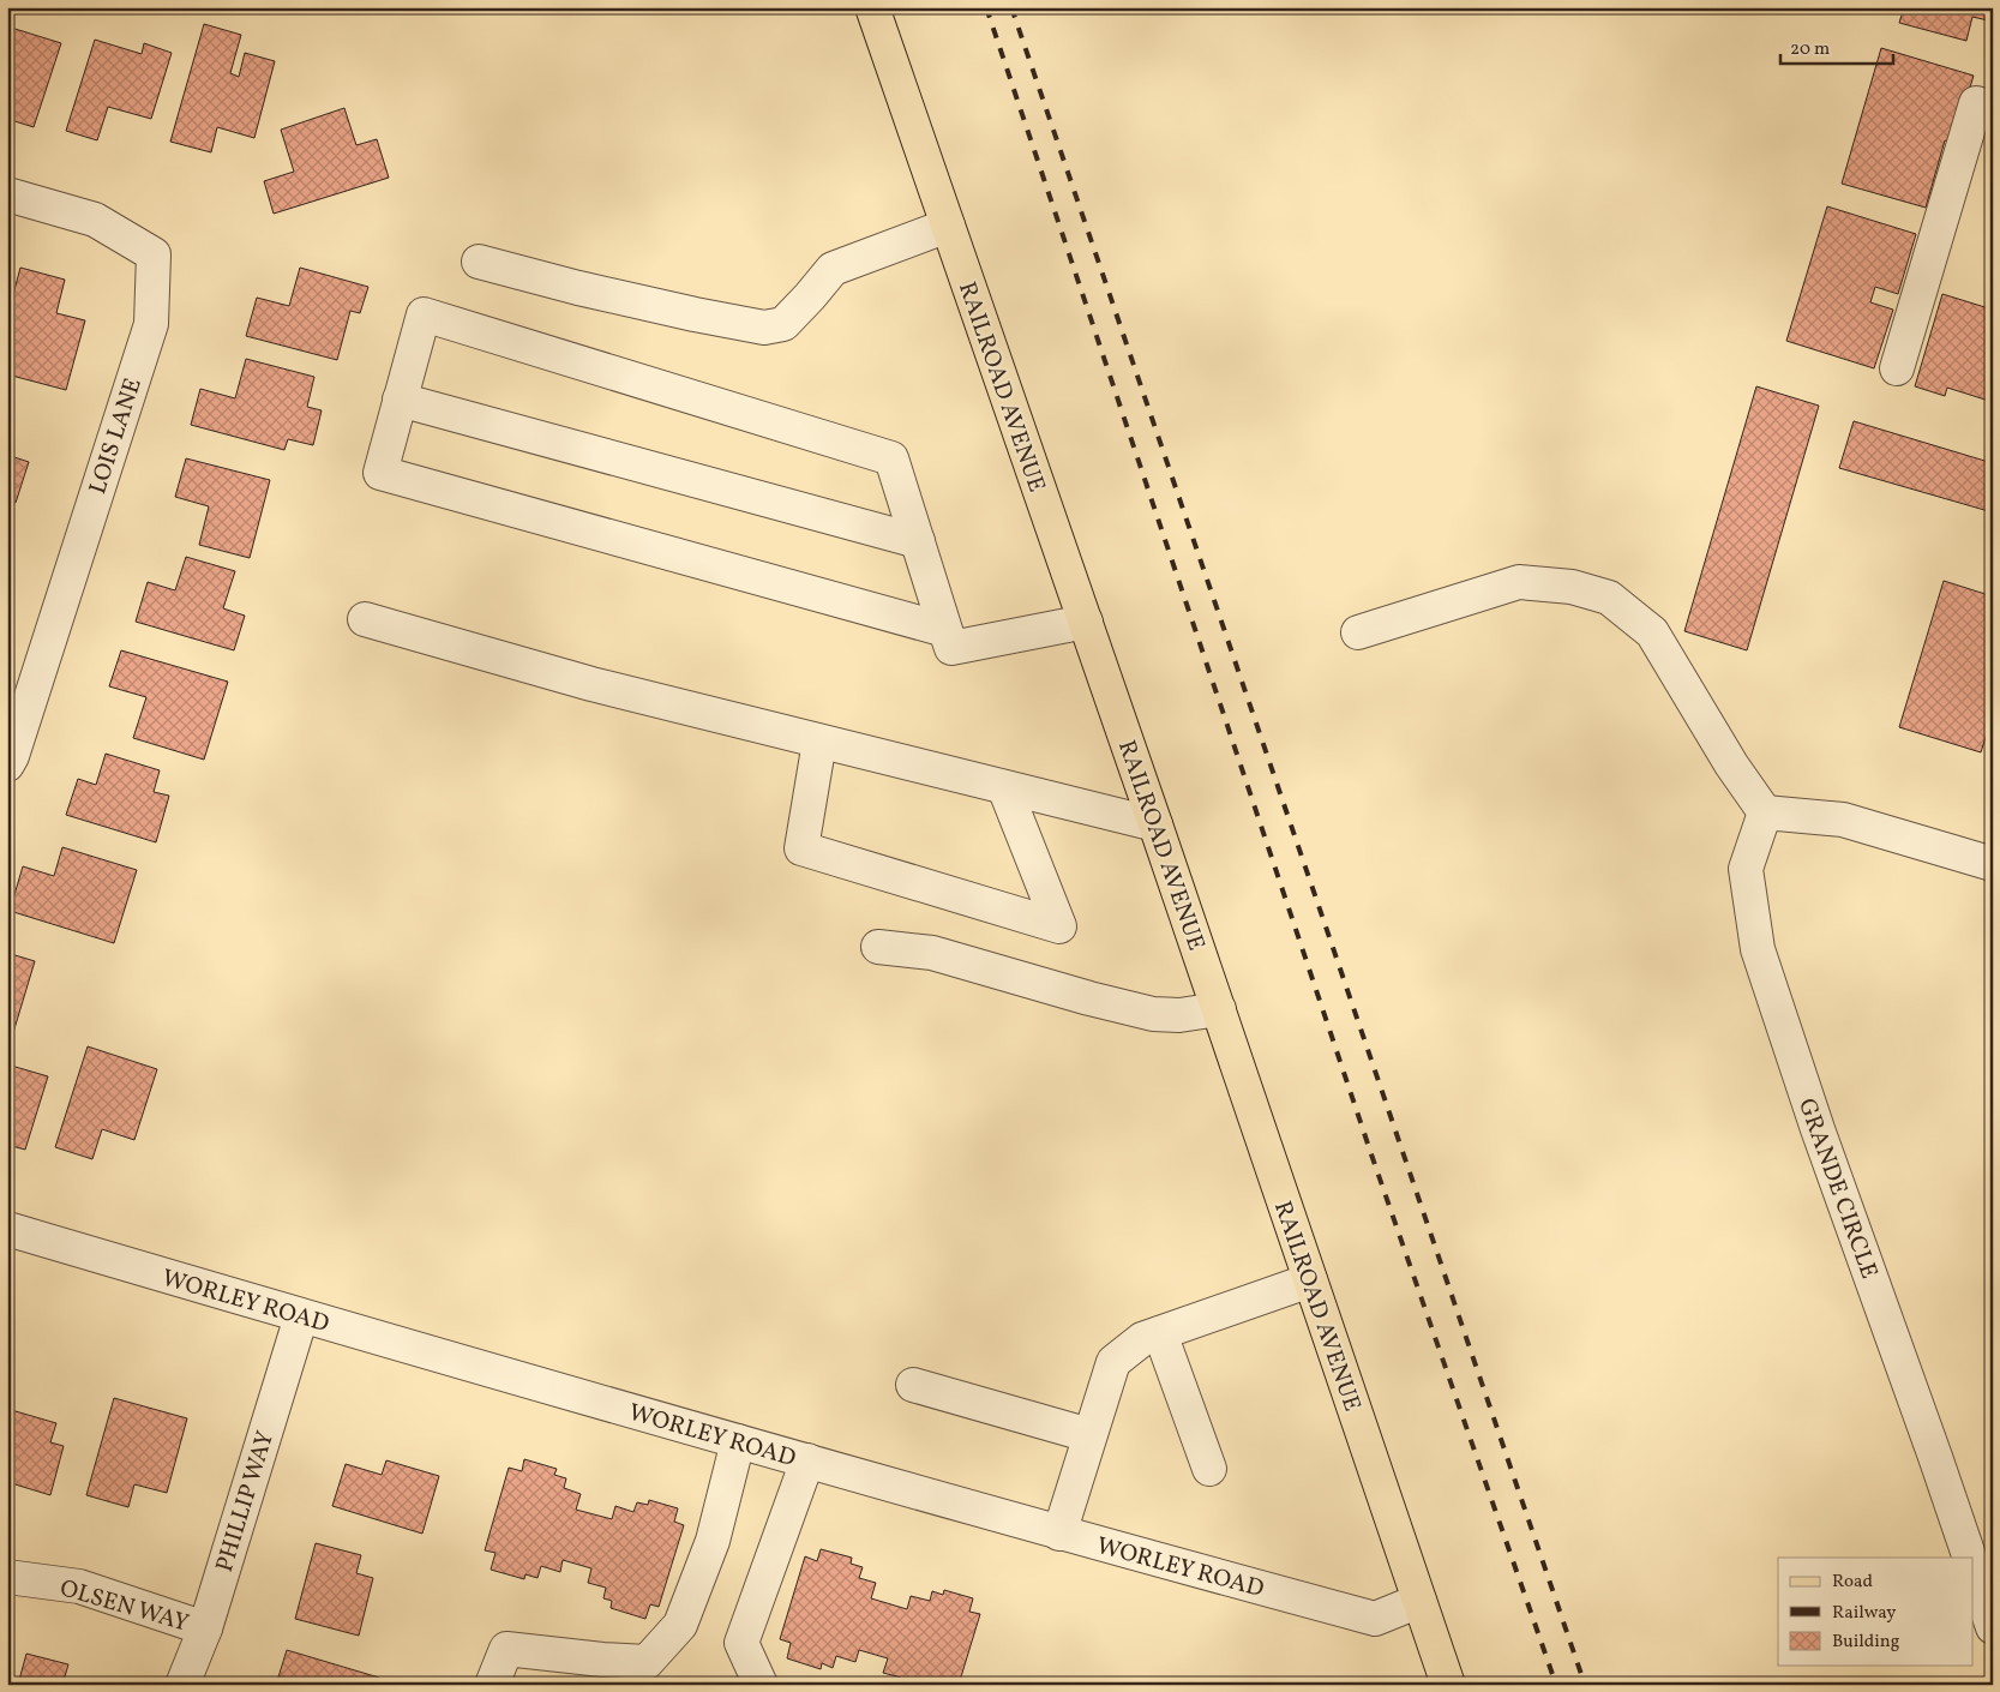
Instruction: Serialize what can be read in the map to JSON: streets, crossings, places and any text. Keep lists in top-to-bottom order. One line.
{"streets":{"main road":["RAILROAD AVENUE"],"street":["LOIS LANE","GRANDE CIRCLE","WORLEY ROAD","PHILLIP WAY","OLSEN WAY"]},"crossings":[["RAILROAD AVENUE","WORLEY ROAD"],["WORLEY ROAD","PHILLIP WAY"],["PHILLIP WAY","OLSEN WAY"]],"legend":["Road","Railway","Building"],"scale_bar":"20 m"}
